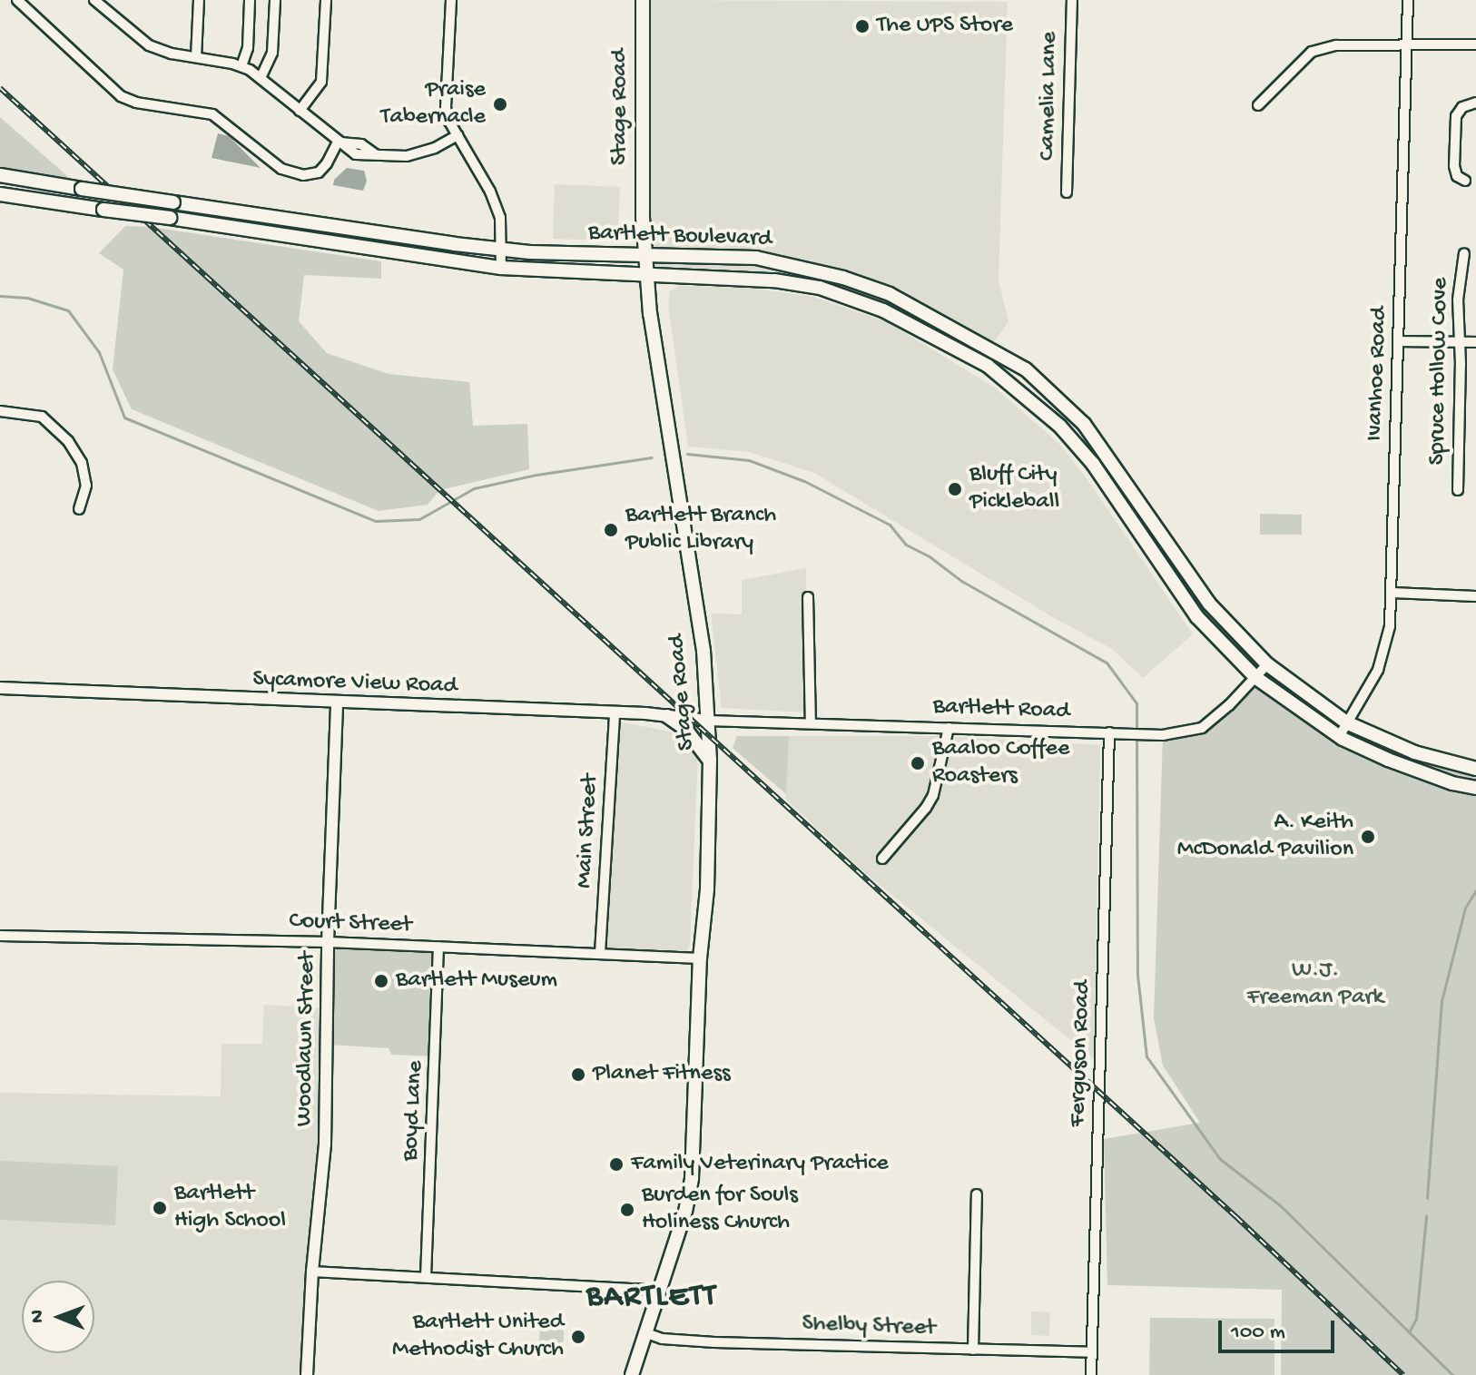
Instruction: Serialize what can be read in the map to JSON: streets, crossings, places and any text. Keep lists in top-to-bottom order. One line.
{"streets":{"main road":["Stage Road","Bartlett Boulevard"],"street":["Camelia Lane","Spruce Hollow Cove","Ivanhoe Road","Sycamore View Road","Bartlett Road","Main Street","Court Street","Woodlawn Street","Ferguson Road","Boyd Lane","Shelby Street"]},"crossings":[["Stage Road","Bartlett Boulevard"],["Stage Road","Sycamore View Road"],["Stage Road","Bartlett Road"],["Stage Road","Court Street"],["Stage Road","Shelby Street"],["Bartlett Boulevard","Ivanhoe Road"],["Bartlett Boulevard","Bartlett Road"],["Sycamore View Road","Bartlett Road"],["Sycamore View Road","Main Street"],["Sycamore View Road","Woodlawn Street"],["Bartlett Road","Ferguson Road"],["Main Street","Court Street"],["Court Street","Woodlawn Street"],["Court Street","Boyd Lane"],["Ferguson Road","Shelby Street"]],"districts":["BARTLETT"],"parks":["W.J. Freeman Park"],"places":["The UPS Store","Praise Tabernacle","Bluff City Pickleball","Bartlett Branch Public Library","Baaloo Coffee Roasters","A. Keith McDonald Pavilion","Bartlett Museum","Planet Fitness","Family Veterinary Practice","Bartlett High School","Burden for Souls Holiness Church","Bartlett United Methodist Church"],"scale_bar":"100 m","north":"left"}
